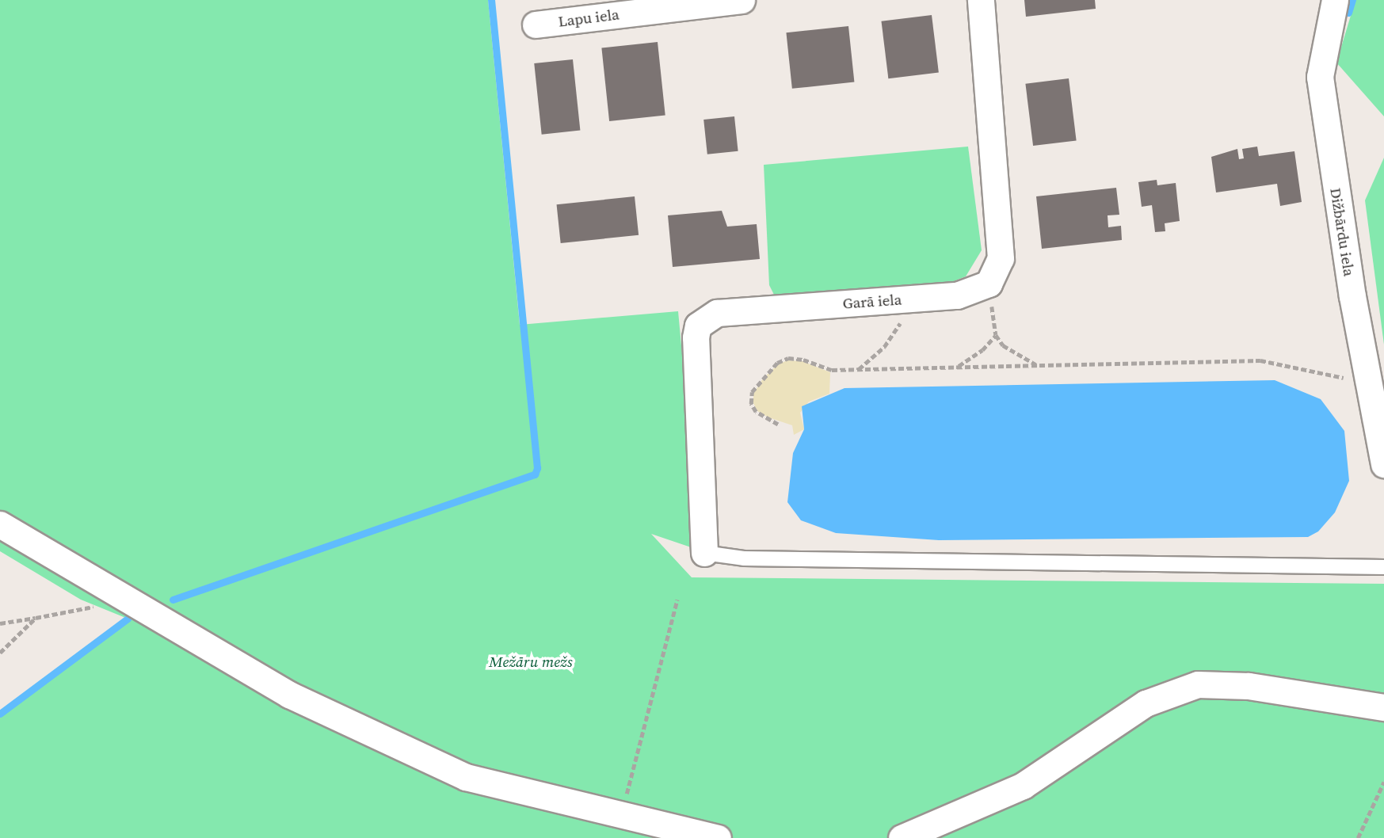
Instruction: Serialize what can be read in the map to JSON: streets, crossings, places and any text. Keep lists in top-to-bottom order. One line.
{"streets":{"street":["Lapu iela","Dižbārdu iela","Garā iela"]},"parks":["Mežāru mežs"]}
